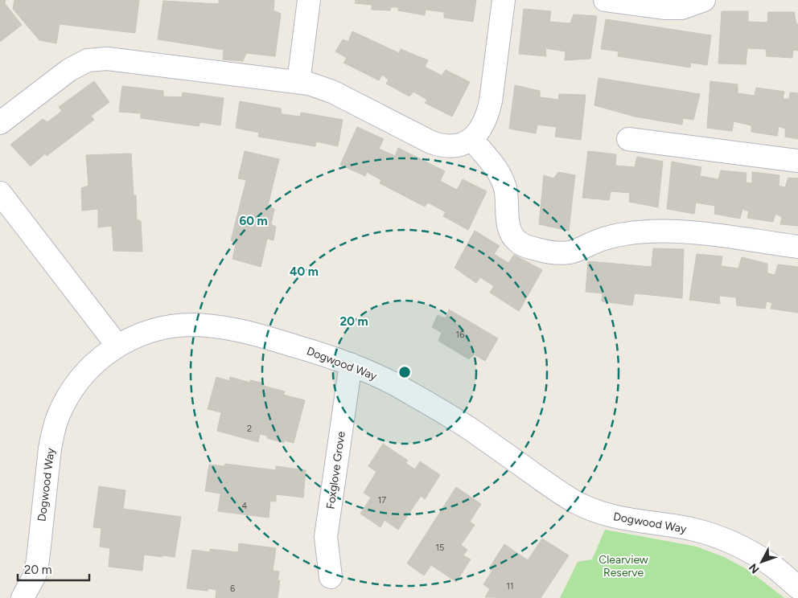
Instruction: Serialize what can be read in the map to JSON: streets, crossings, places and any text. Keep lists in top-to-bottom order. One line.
{"streets":{"street":["Dogwood Way","Foxglove Grove"]},"crossings":[["Dogwood Way","Foxglove Grove"]],"parks":["Clearview Reserve"],"house_numbers":["16","2","17","4","15","11","6"],"scale_bar":"20 m","north":"bottom left","rings":["60 m","40 m","20 m"]}
